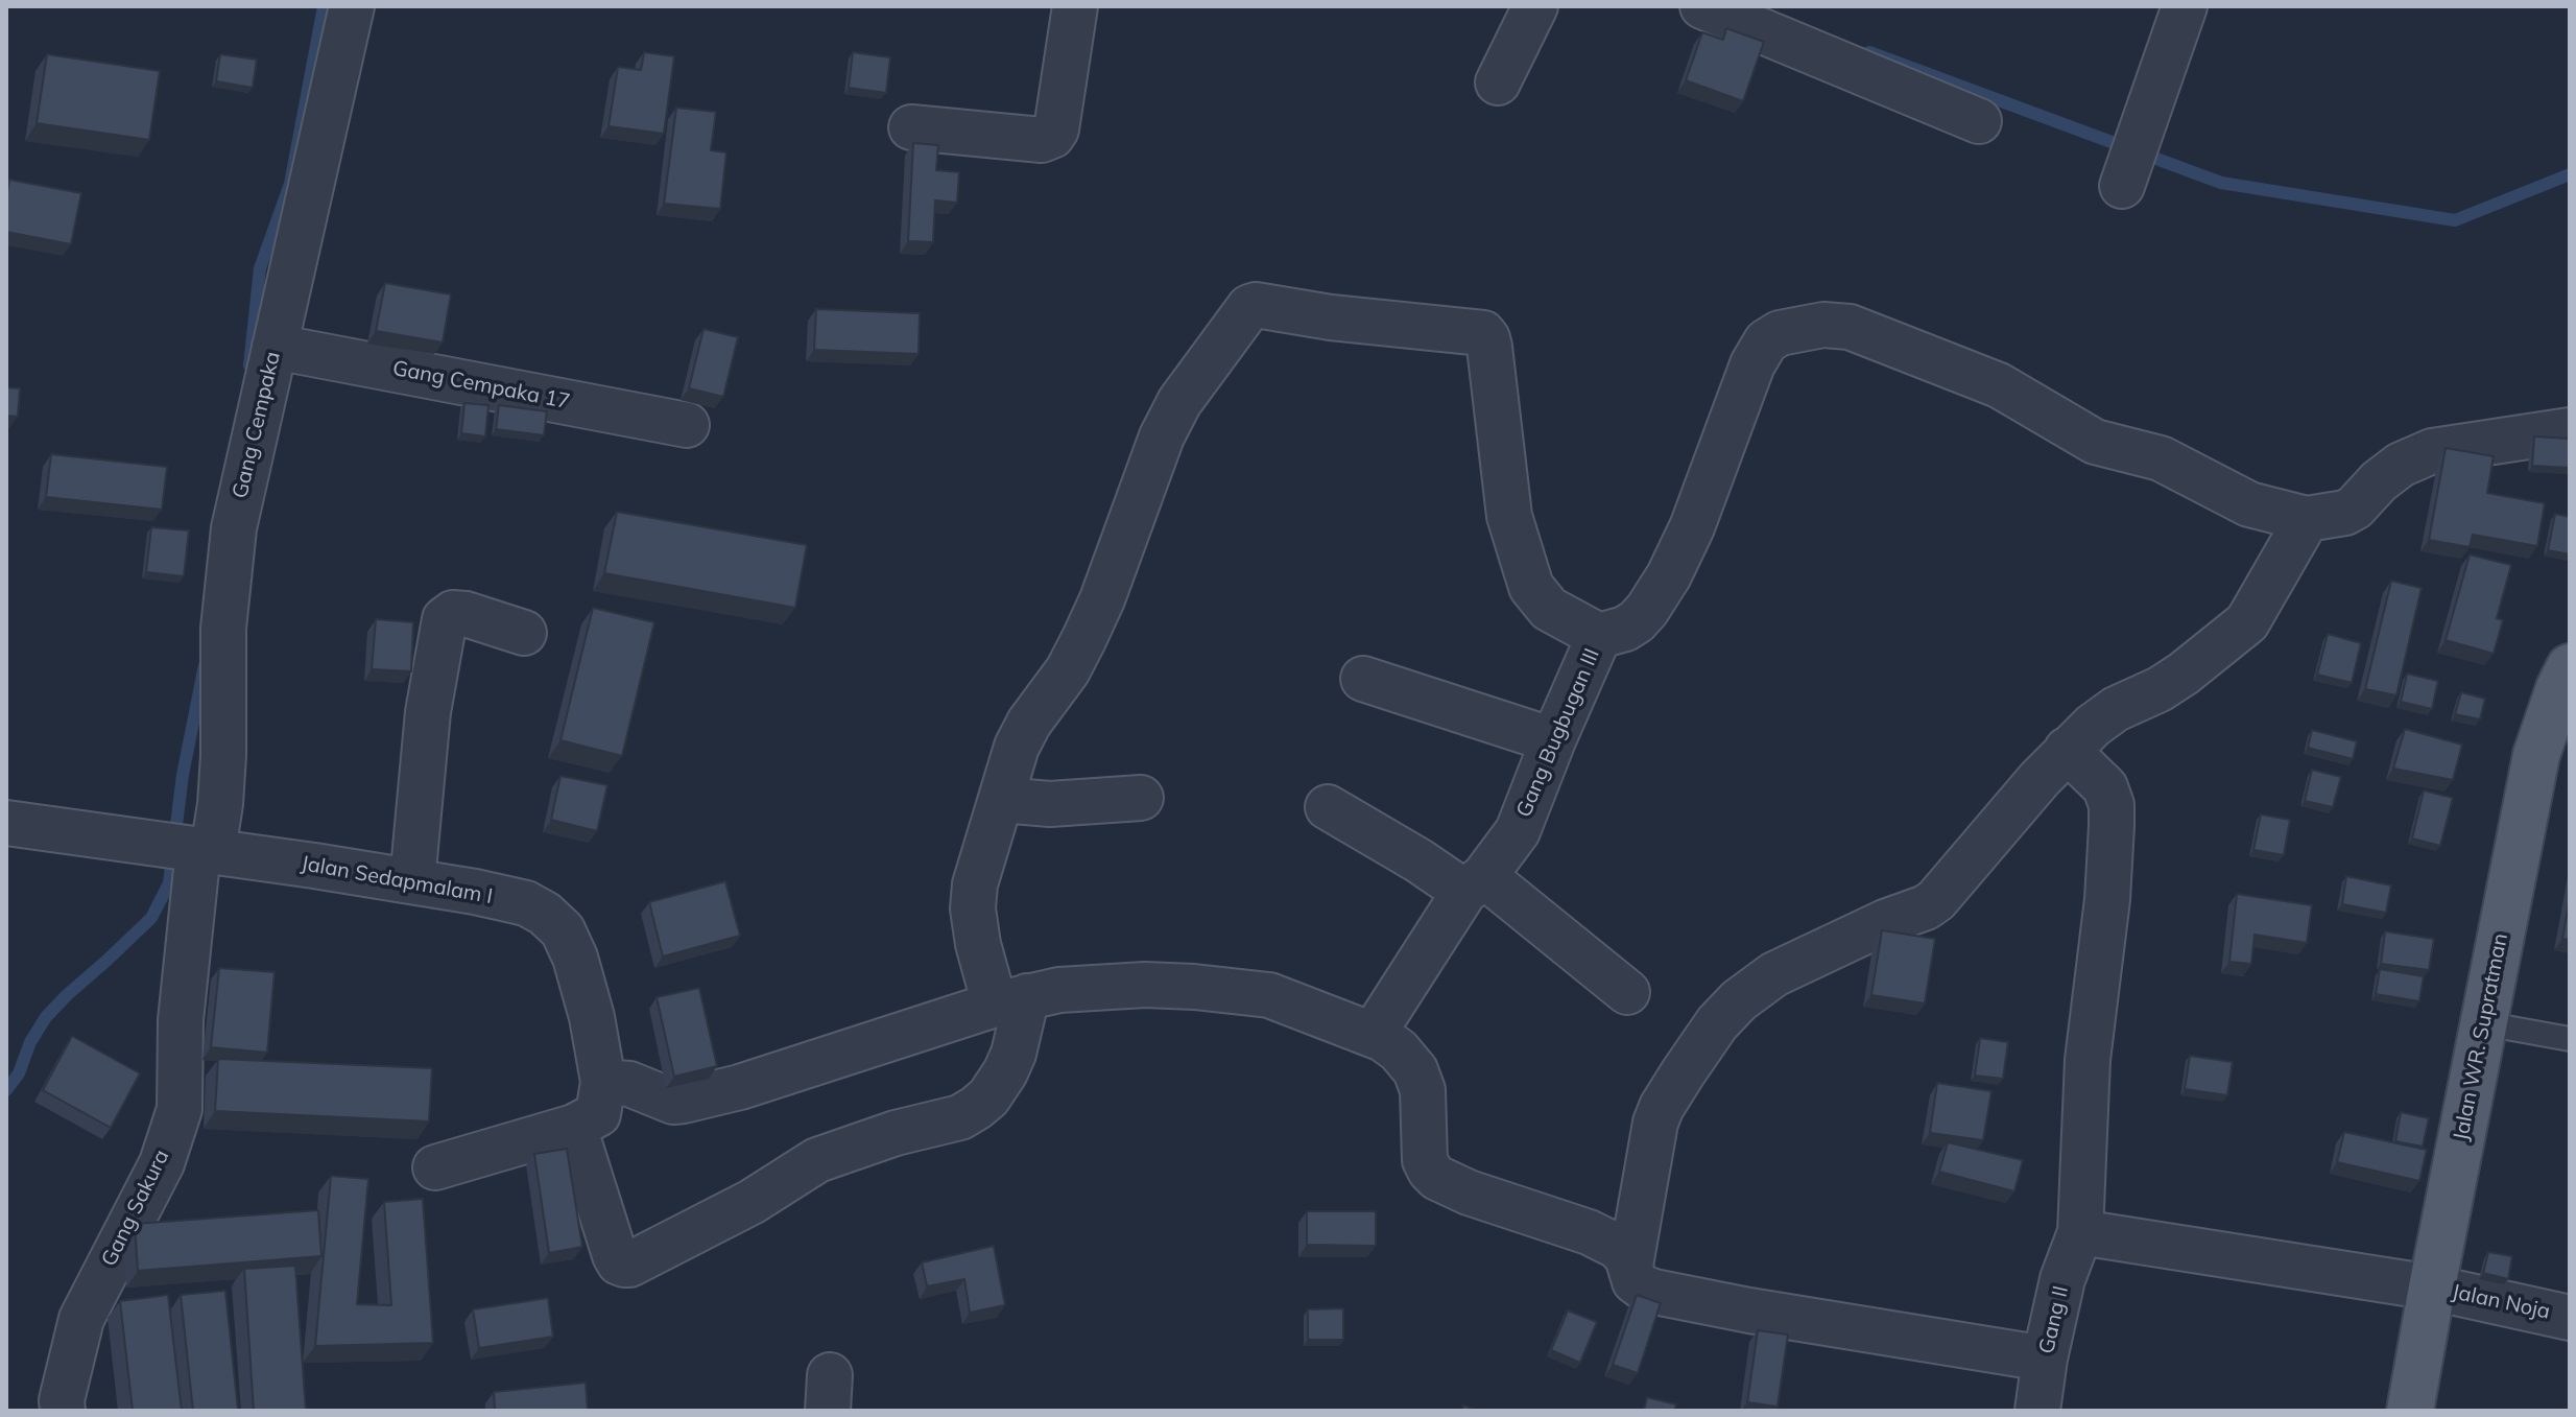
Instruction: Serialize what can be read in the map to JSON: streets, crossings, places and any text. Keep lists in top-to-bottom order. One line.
{"streets":{"main road":["Jalan WR. Supratman"],"street":["Gang Cempaka 17","Gang Cempaka","Gang Bugbugan III","Jalan Sedapmalam I","Gang Sakura","Jalan Noja","Gang II"]},"crossings":[["Gang Cempaka 17","Gang Cempaka"],["Gang Cempaka","Jalan Sedapmalam I"],["Gang Cempaka","Gang Sakura"],["Jalan Sedapmalam I","Gang Sakura"],["Jalan WR. Supratman","Jalan Noja"],["Jalan Noja","Gang II"]]}
